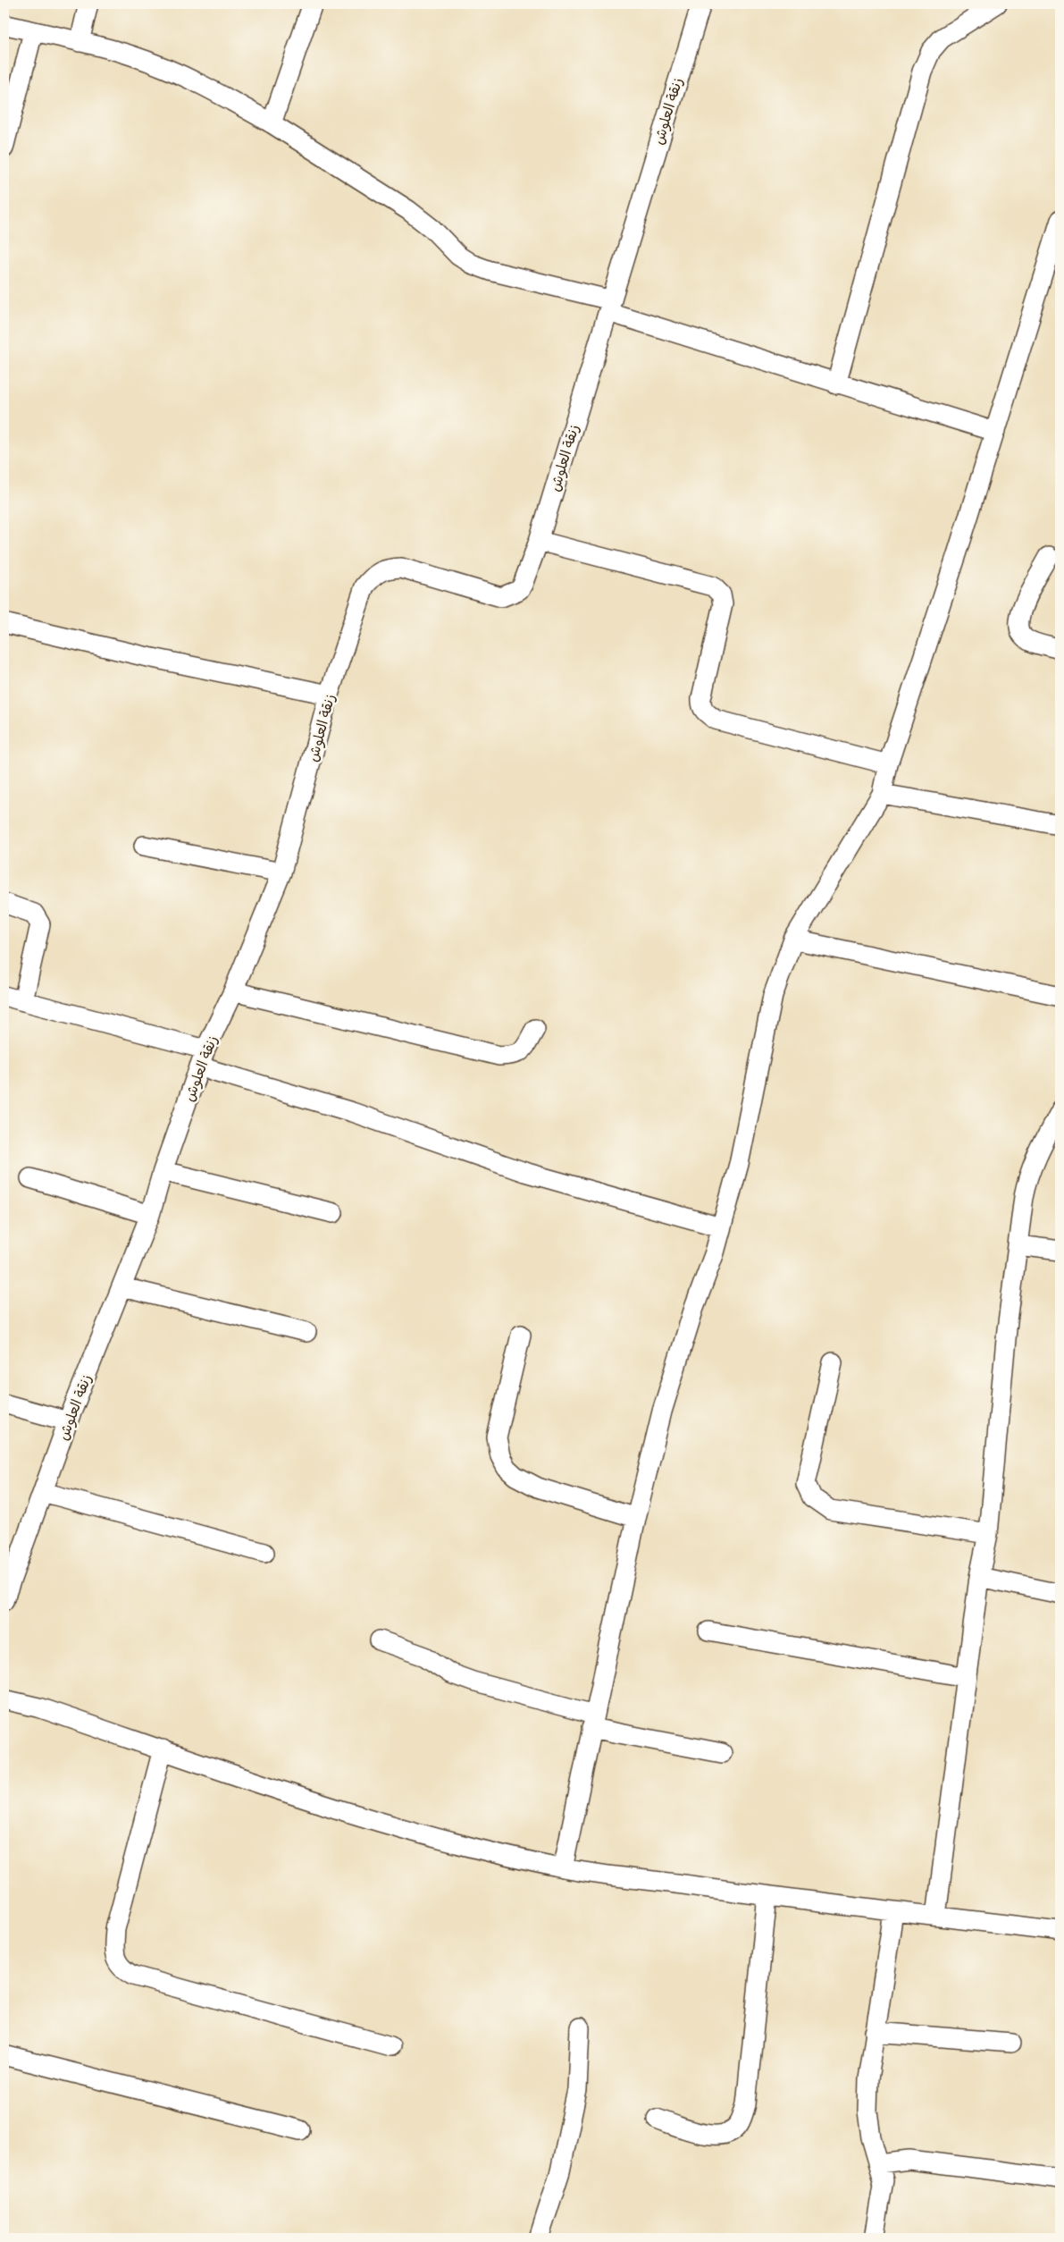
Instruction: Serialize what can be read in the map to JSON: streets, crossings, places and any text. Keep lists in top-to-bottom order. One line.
{"streets":{"street":["زنقة العلوش"]}}
